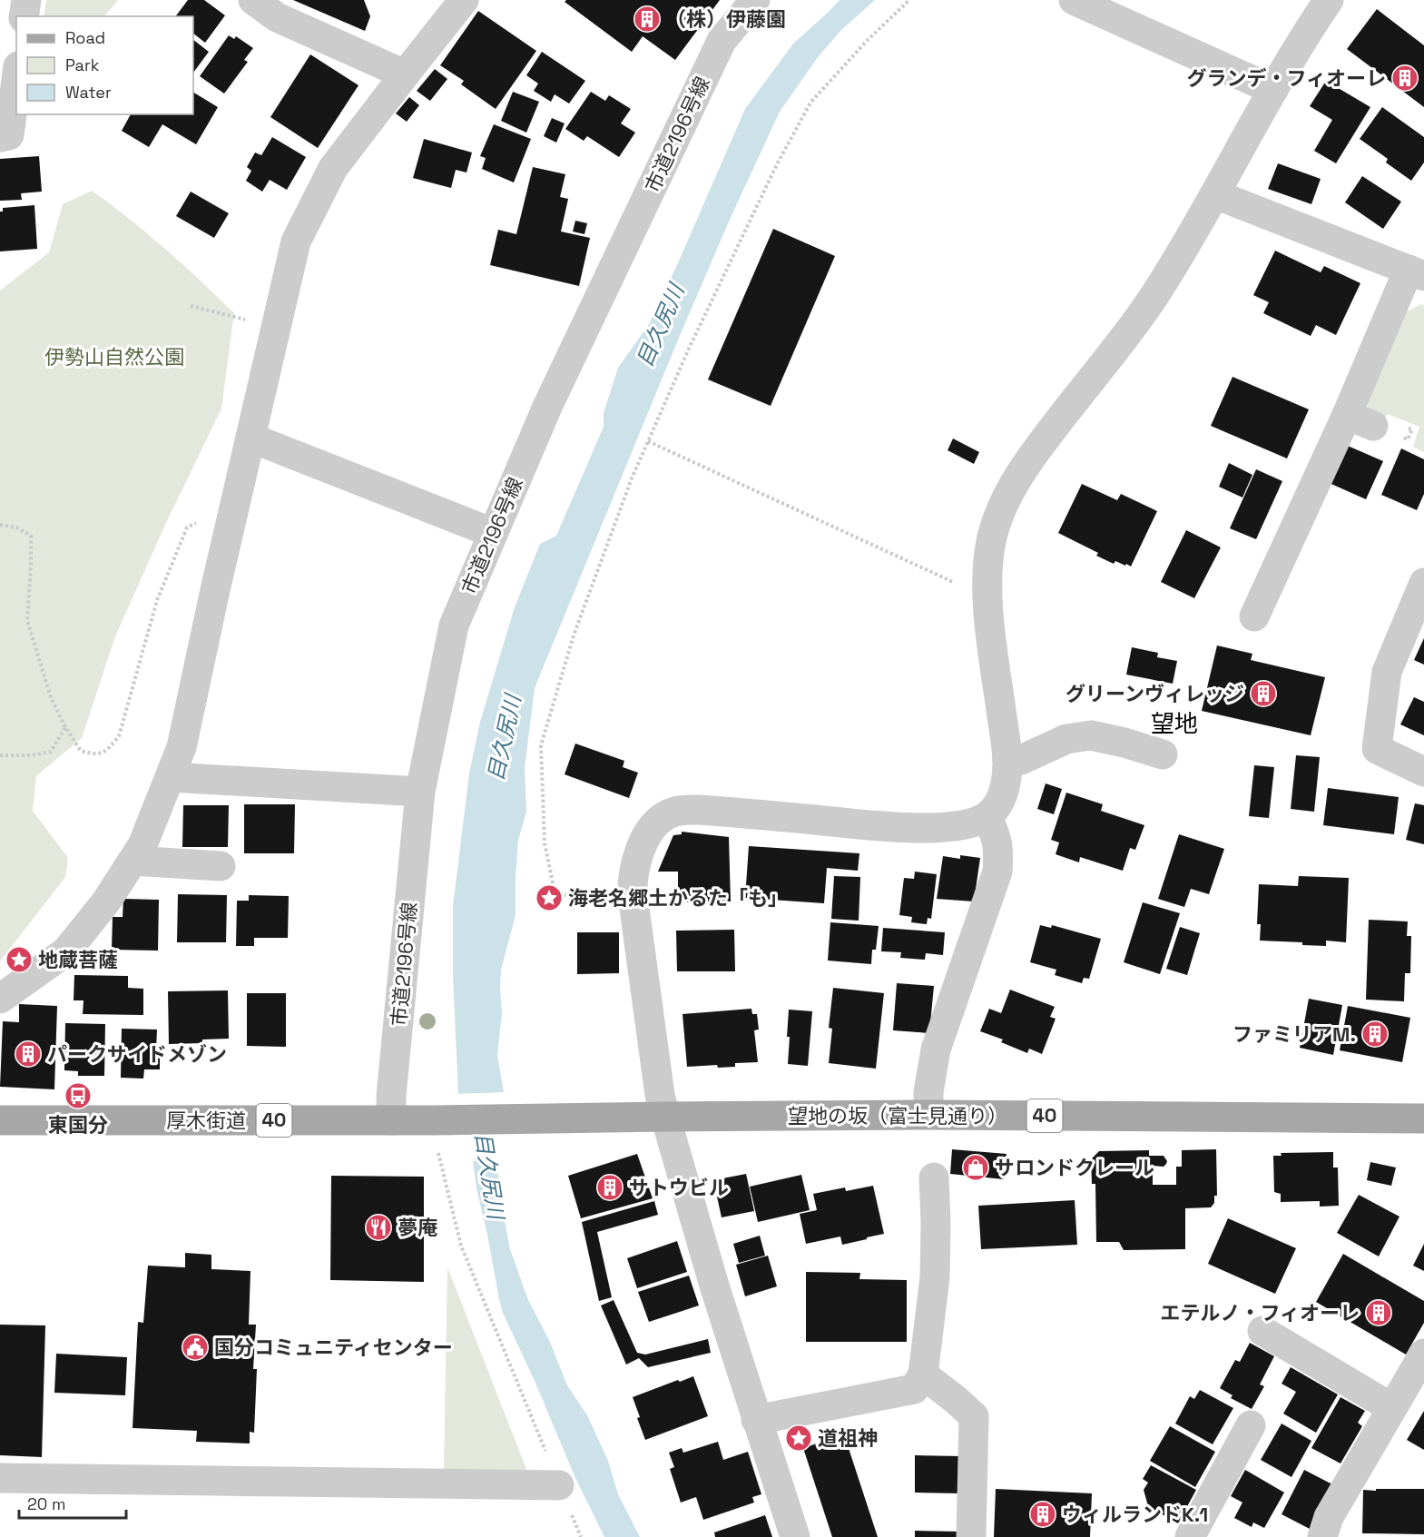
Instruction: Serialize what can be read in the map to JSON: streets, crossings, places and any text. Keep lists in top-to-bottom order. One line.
{"streets":{"main road":["望地の坂（富士見通り）","40","厚木街道"],"street":["市道2196号線"]},"crossings":[["市道2196号線","厚木街道"],["望地の坂（富士見通り）","厚木街道"]],"districts":["望地"],"water":["目久尻川"],"parks":["伊勢山自然公園"],"places":{"building":["（株）伊藤園","グランデ・フィオーレ","グリーンヴィレッジ","ファミリアM.","パークサイドメゾン","サトウビル","エテルノ・フィオーレ","ウィルランドK.1"],"place":["海老名郷土かるた「も」","地蔵菩薩","道祖神"],"bus stop":["東国分"],"shop":["サロンドクレール"],"restaurant":["夢庵"],"public building":["国分コミュニティセンター"]},"legend":["Road","Park","Water"],"scale_bar":"20 m"}
